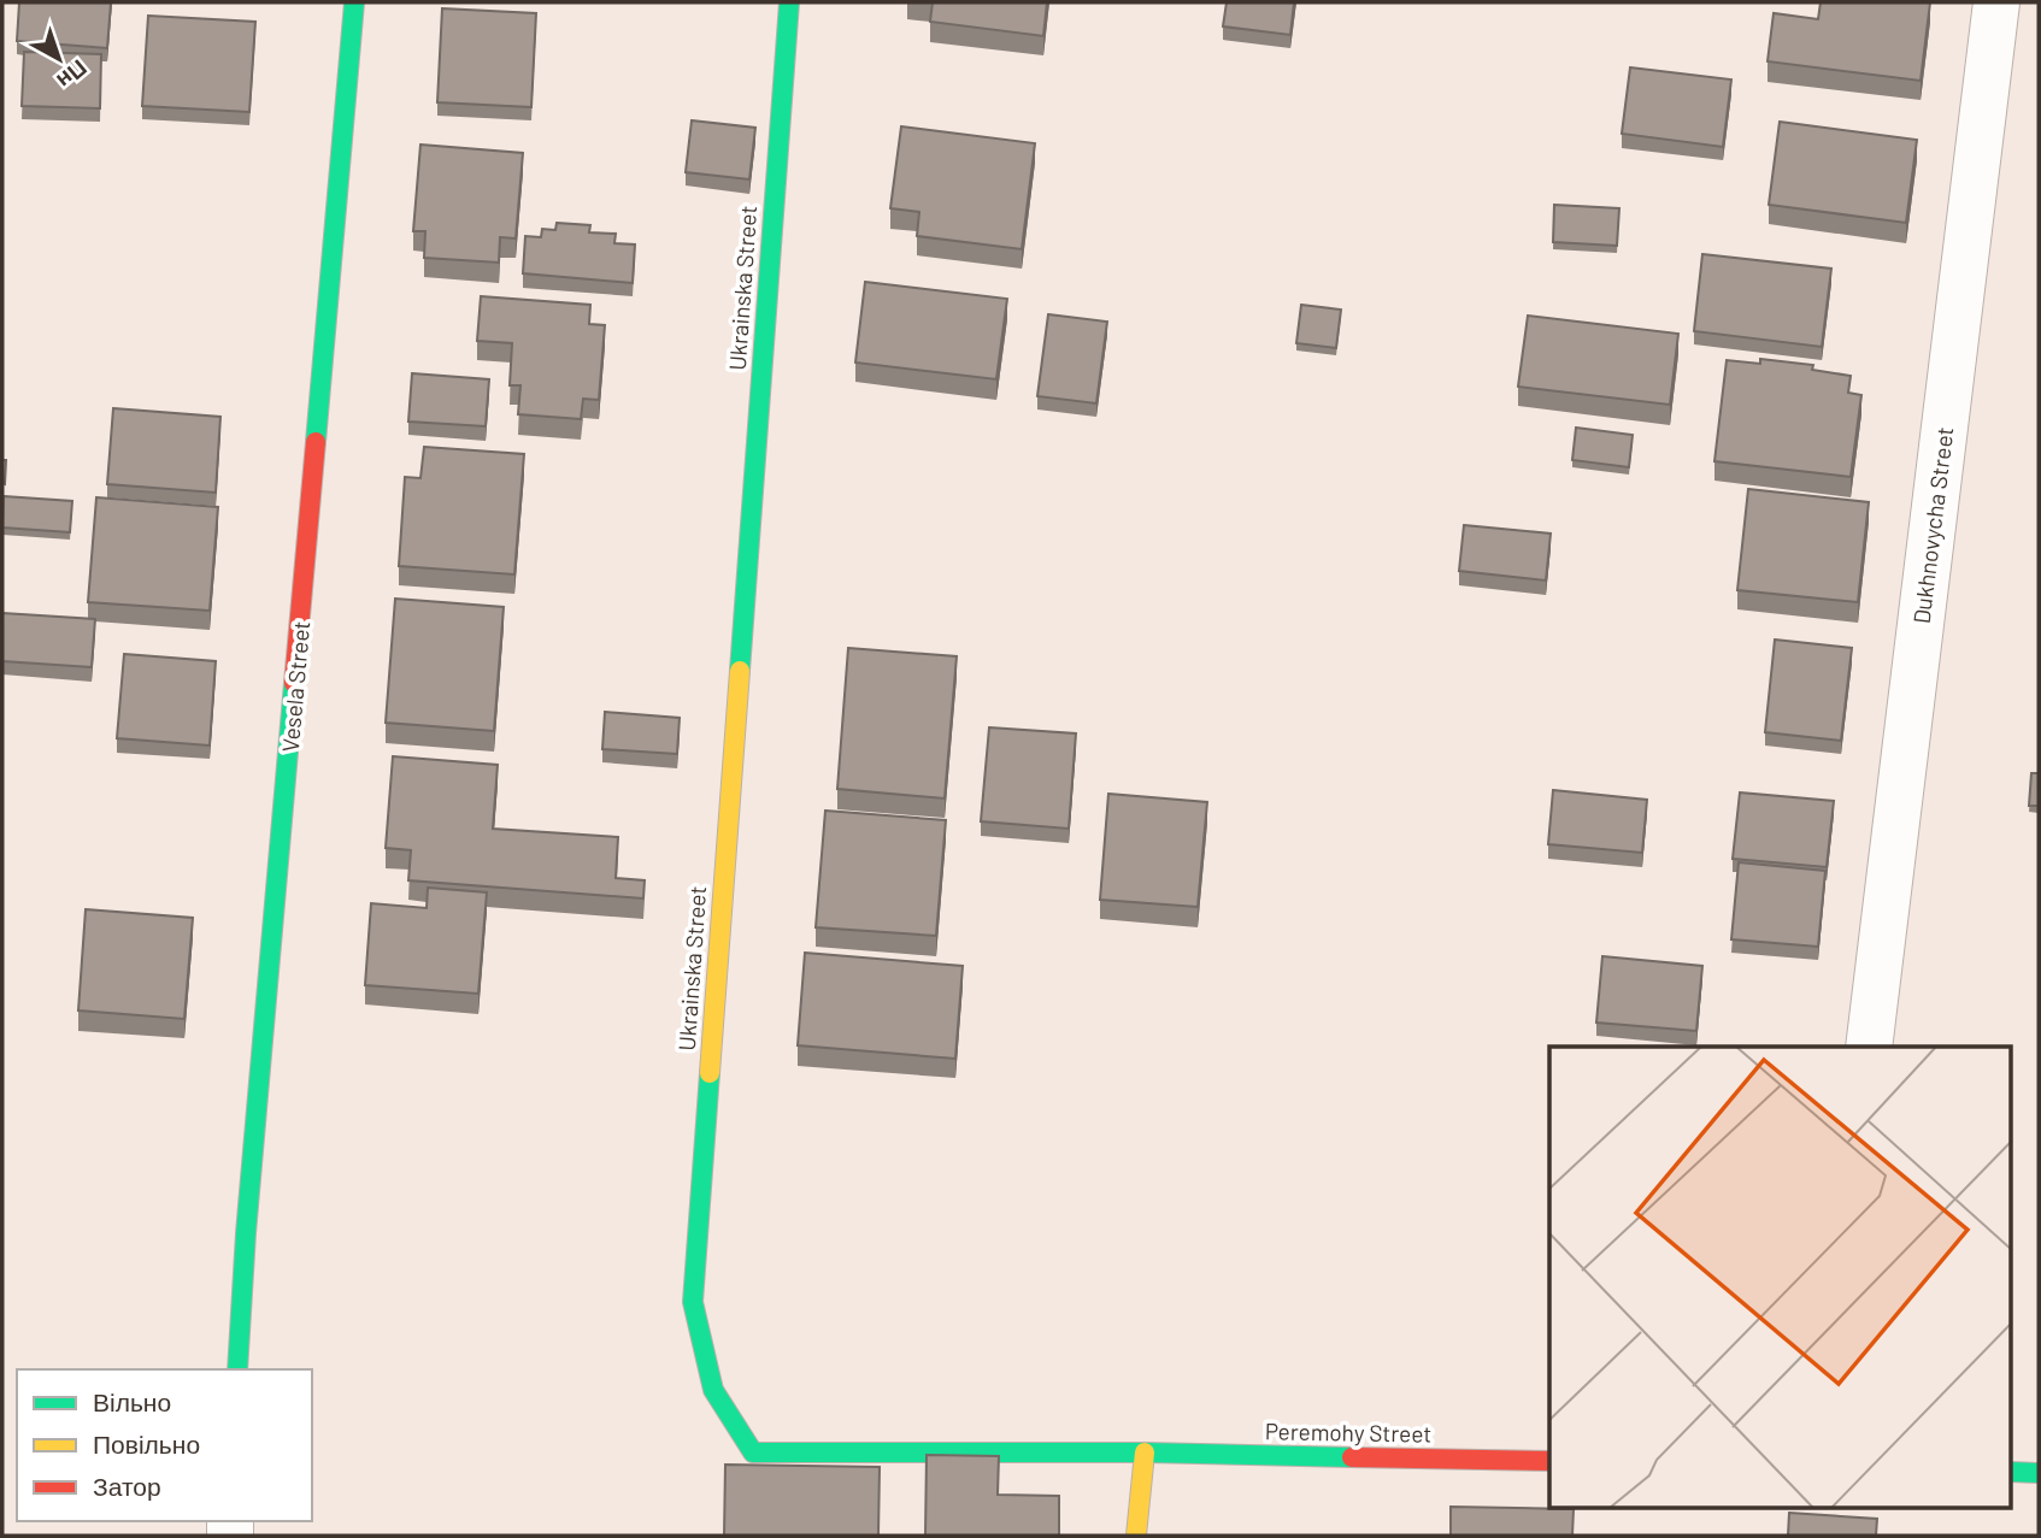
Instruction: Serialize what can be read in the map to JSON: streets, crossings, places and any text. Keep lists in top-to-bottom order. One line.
{"streets":{"street":["Ukrainska Street","Dukhnovycha Street","Vesela Street","Peremohy Street"]},"crossings":[["Ukrainska Street","Peremohy Street"]],"legend":["Вільно","Повільно","Затор"],"north":"bottom right"}
